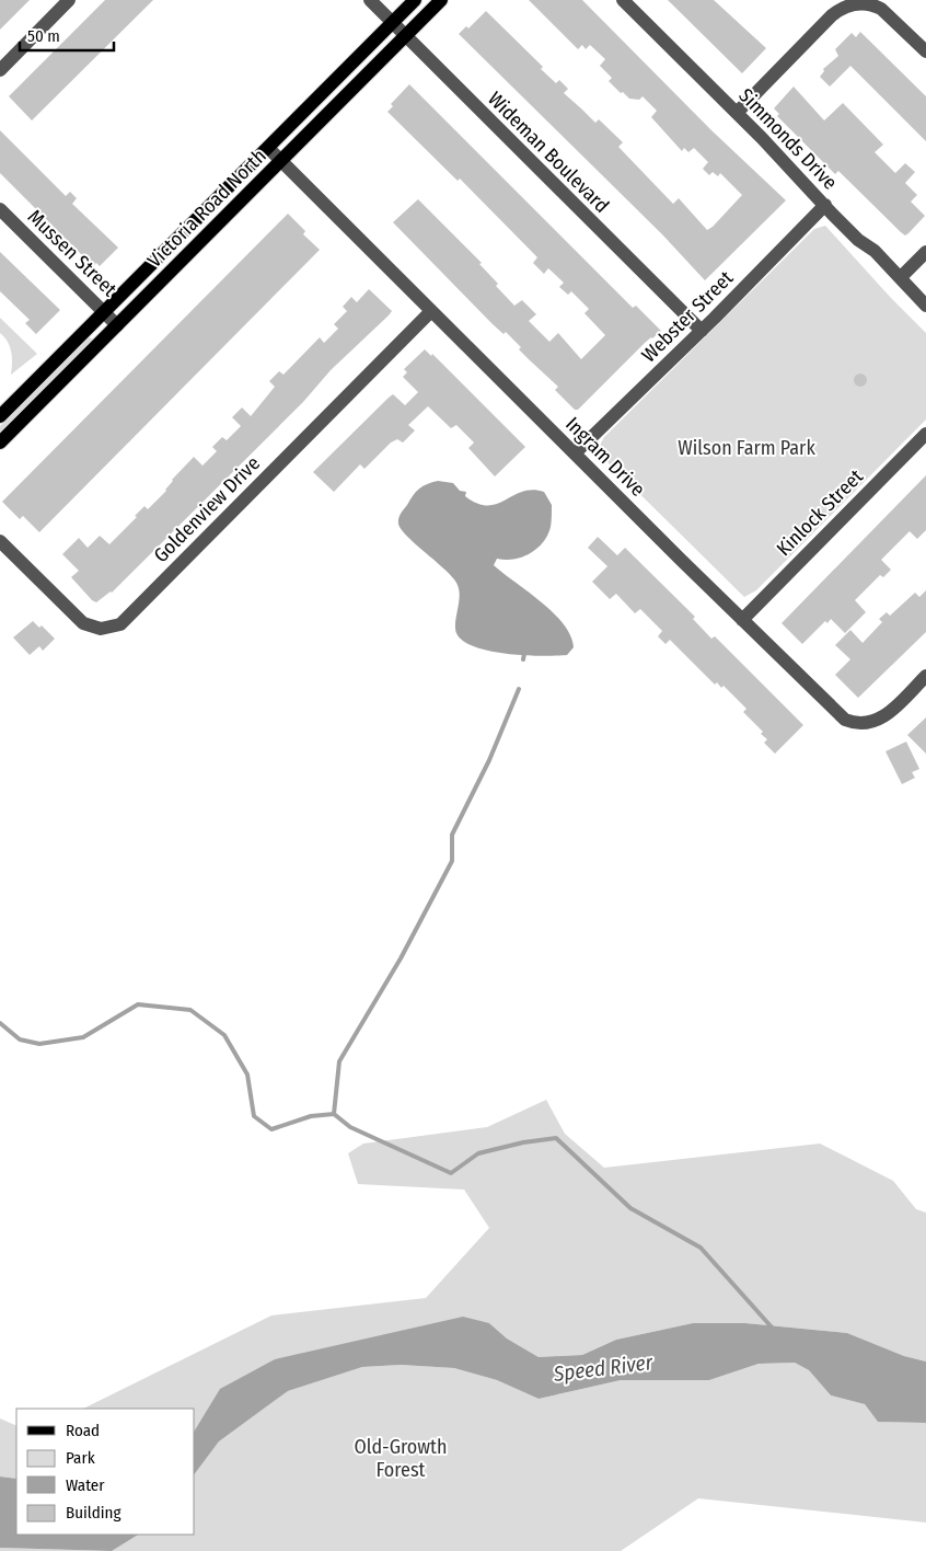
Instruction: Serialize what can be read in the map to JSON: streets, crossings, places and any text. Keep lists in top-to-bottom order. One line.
{"streets":{"main road":["Victoria Road North"],"street":["Simmonds Drive","Wideman Boulevard","Mussen Street","Webster Street","Ingram Drive","Goldenview Drive","Kinlock Street"]},"crossings":[["Simmonds Drive","Webster Street"],["Wideman Boulevard","Victoria Road North"],["Wideman Boulevard","Webster Street"],["Victoria Road North","Mussen Street"],["Victoria Road North","Ingram Drive"],["Webster Street","Ingram Drive"],["Ingram Drive","Goldenview Drive"],["Ingram Drive","Kinlock Street"]],"water":["Speed River"],"parks":["Wilson Farm Park","Old-Growth Forest"],"legend":["Road","Park","Water","Building"],"scale_bar":"50 m"}
